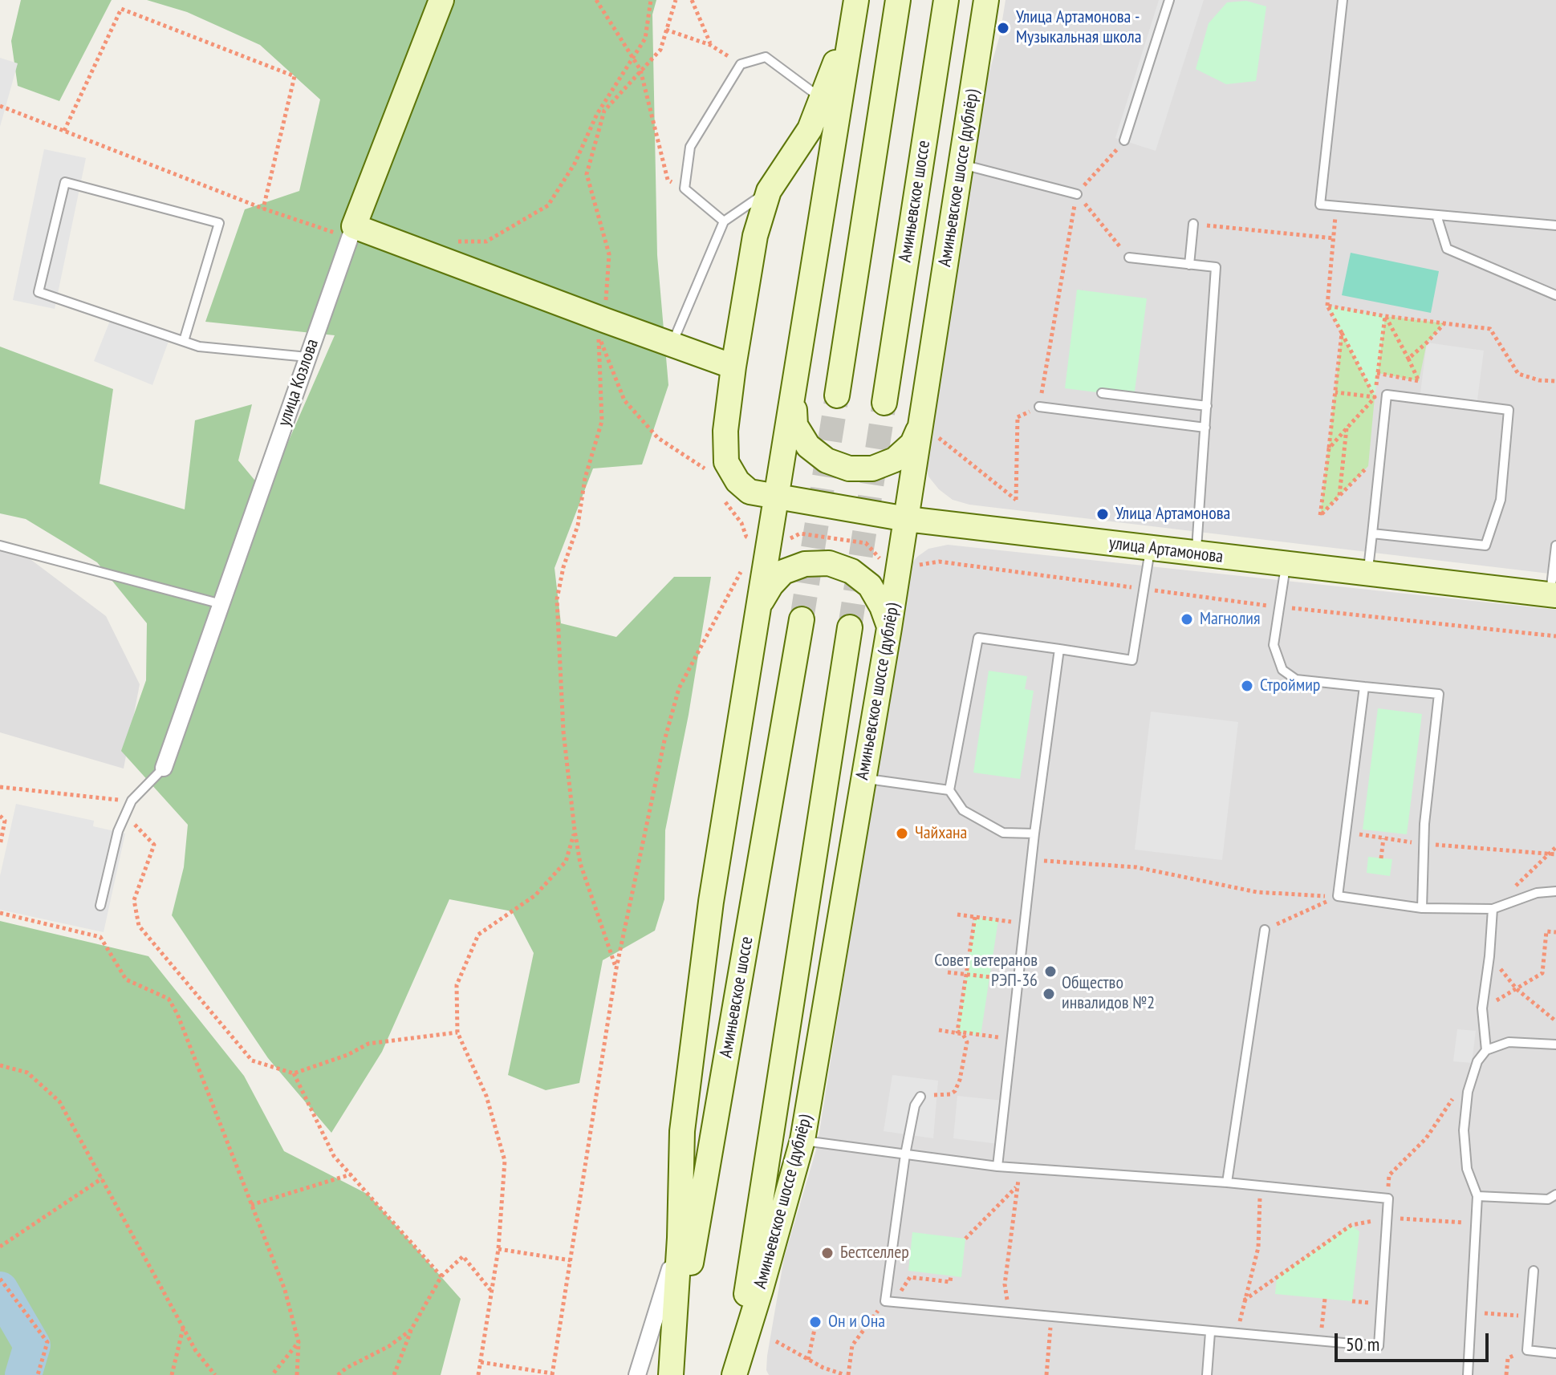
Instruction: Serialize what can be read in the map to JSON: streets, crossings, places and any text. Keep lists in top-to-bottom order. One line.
{"streets":{"main road":["Аминьевское шоссе (дублёр)","Аминьевское шоссе","улица Козлова","улица Артамонова"]},"crossings":[["Аминьевское шоссе (дублёр)","улица Артамонова"]],"places":["Улица Артамонова - Музыкальная школа","Улица Артамонова","Магнолия","Строймир","Чайхана","Совет ветеранов РЭП-36","Общество инвалидов №2","Бестселлер","Он и Она"],"scale_bar":"50 m"}
